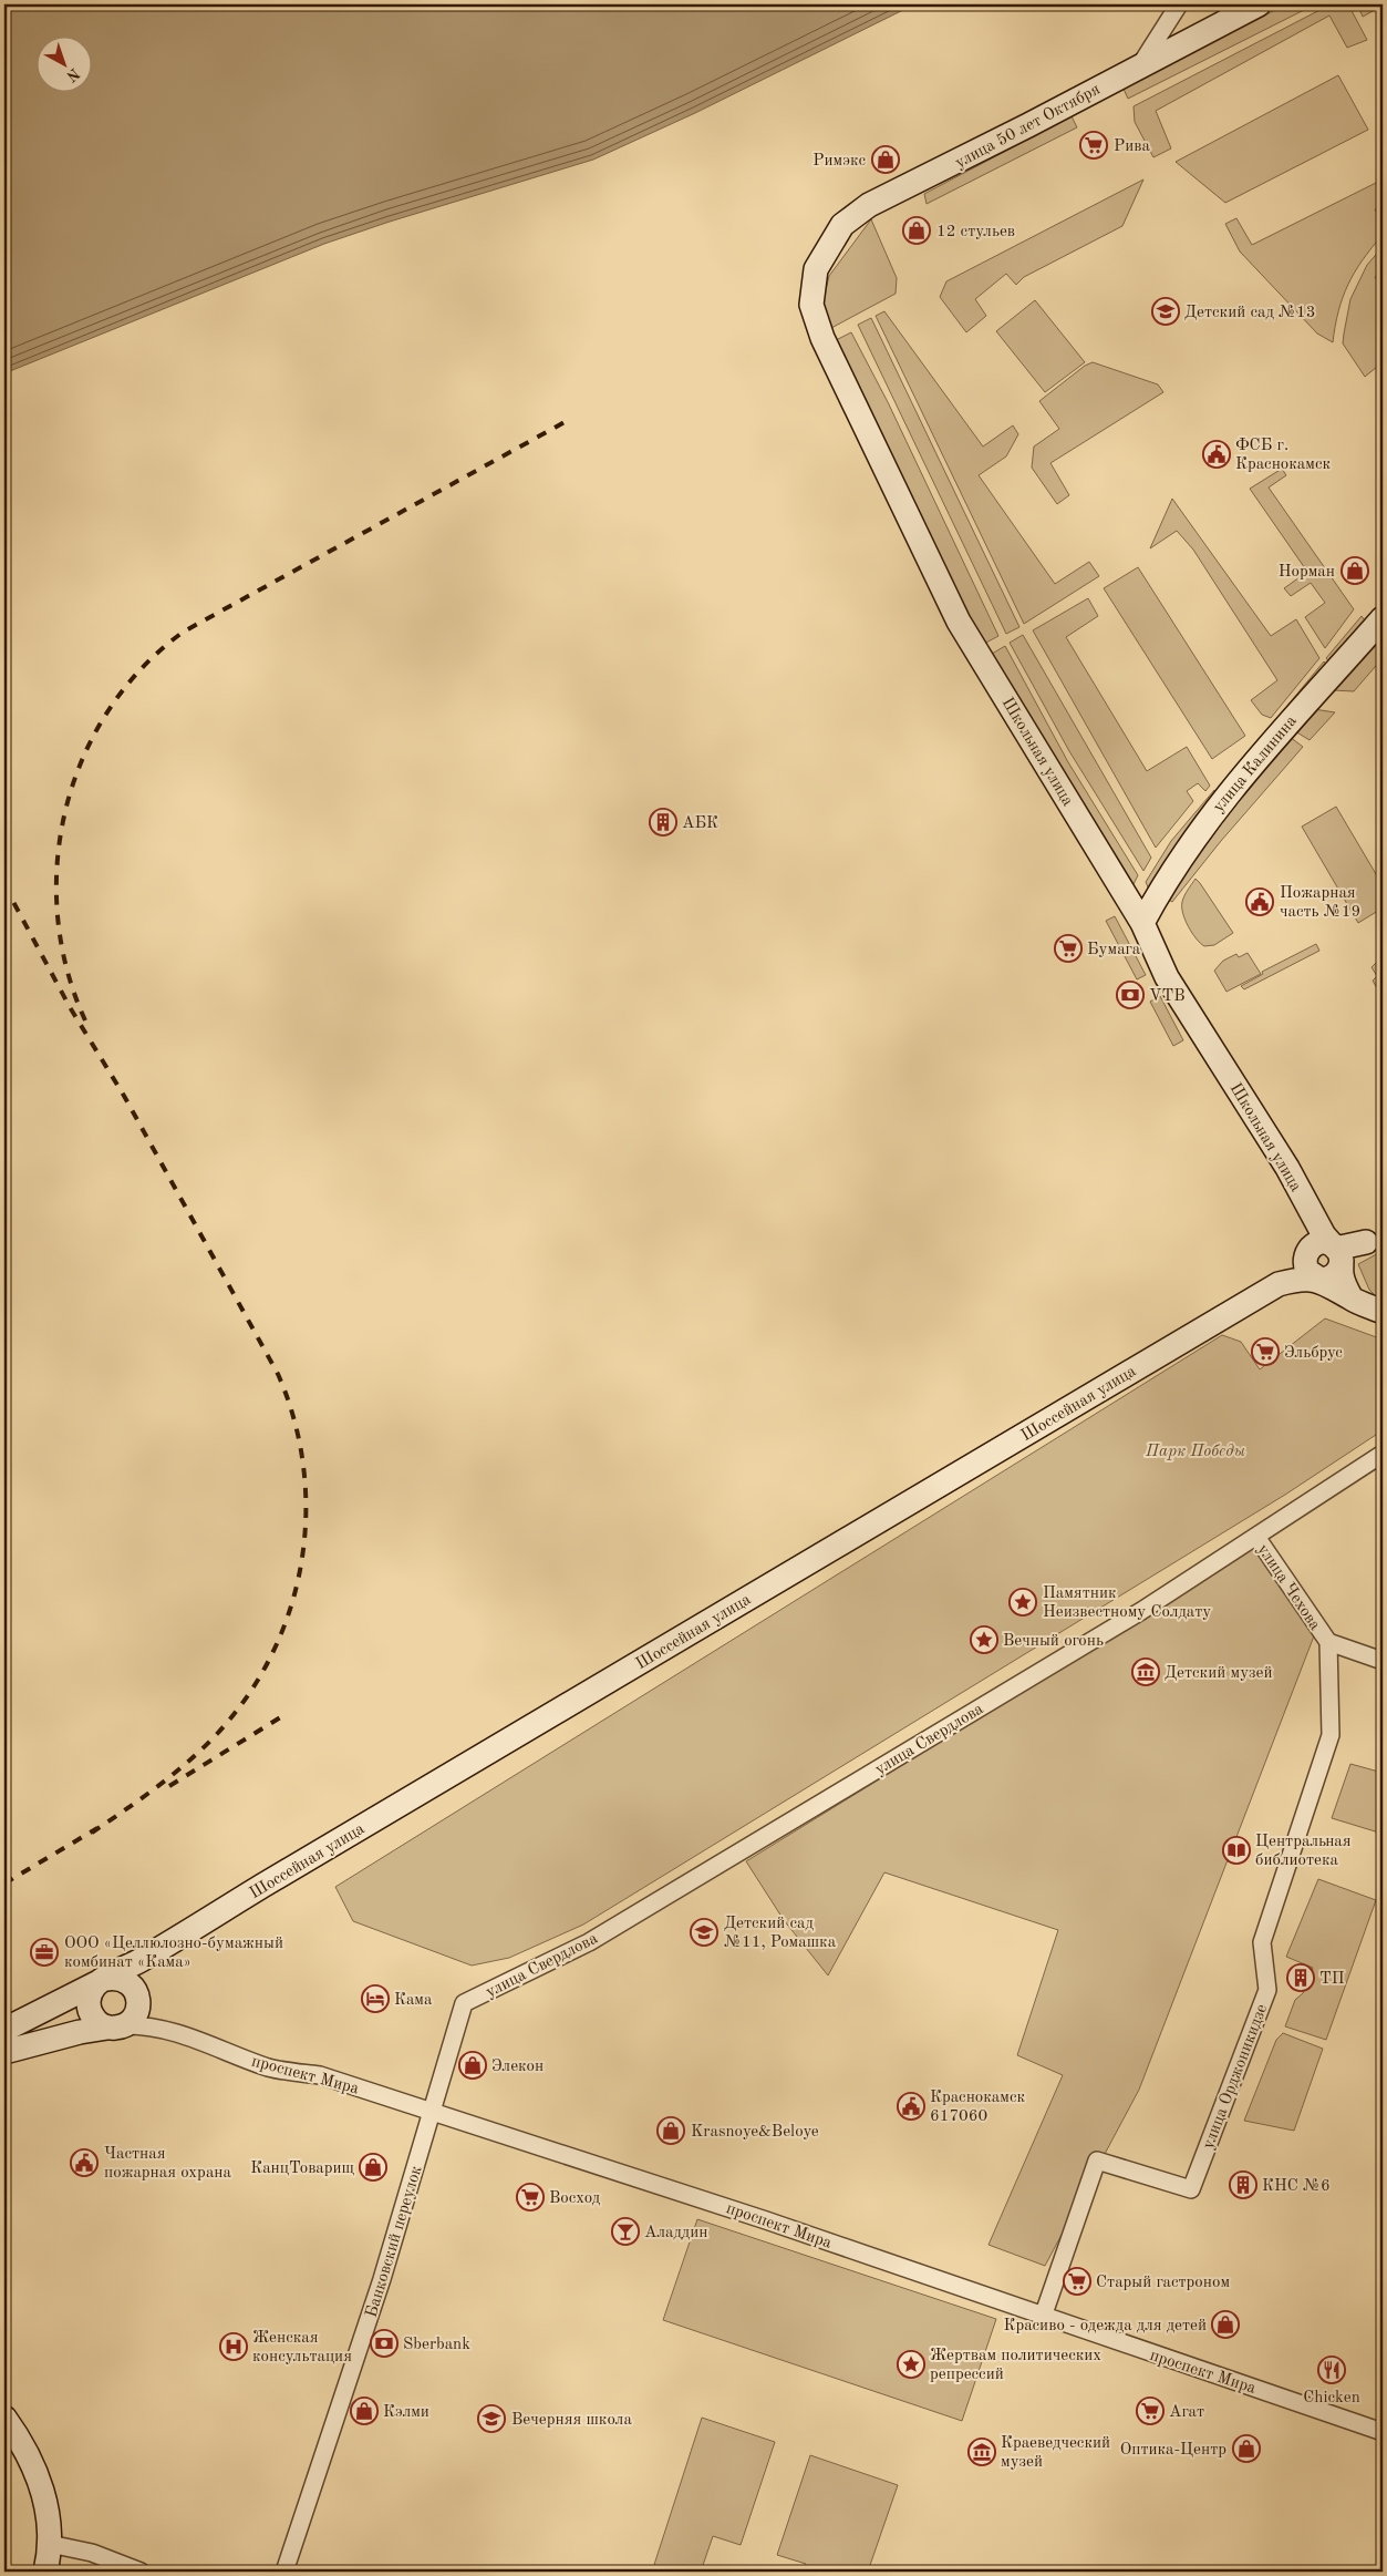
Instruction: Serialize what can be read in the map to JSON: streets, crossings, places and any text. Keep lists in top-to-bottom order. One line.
{"streets":{"main road":["улица 50 лет Октября","Школьная улица","улица Калинина","Шоссейная улица"],"street":["улица Чехова","улица Свердлова","проспект Мира","улица Орджоникидзе","Банковский переулок"]},"crossings":[["улица 50 лет Октября","Школьная улица"],["Школьная улица","улица Калинина"],["Шоссейная улица","проспект Мира"],["улица Чехова","улица Свердлова"],["улица Чехова","улица Орджоникидзе"],["улица Свердлова","Банковский переулок"],["проспект Мира","улица Орджоникидзе"],["проспект Мира","Банковский переулок"]],"parks":["Парк Победы"],"places":{"supermarket":["Рива","Бумага","Эльбрус","Восход","Старый гастроном","Агат"],"shop":["Римэкс","12 стульев","Норман","Элекон","Krasnoye&Beloye","КанцТоварищ","Красиво - одежда для детей","Кэлми","Оптика-Центр"],"school or university":["Детский сад №13","Детский сад №11, Ромашка","Вечерняя школа"],"public building":["ФСБ г. Краснокамск","Пожарная часть №19","Краснокамск 617060","Частная пожарная охрана"],"building":["АБК","ТП","КНС №6"],"bank":["VTB","Sberbank"],"place":["Памятник Неизвестному Солдату","Вечный огонь","Жертвам политических репрессий"],"museum":["Детский музей","Краеведческий музей"],"library":["Центральная библиотека"],"office":["ООО «Целлюлозно-бумажный комбинат «Кама»"],"hotel":["Кама"],"bar":["Аладдин"],"hospital":["Женская консультация"],"restaurant":["Chicken"]},"north":"bottom right"}
